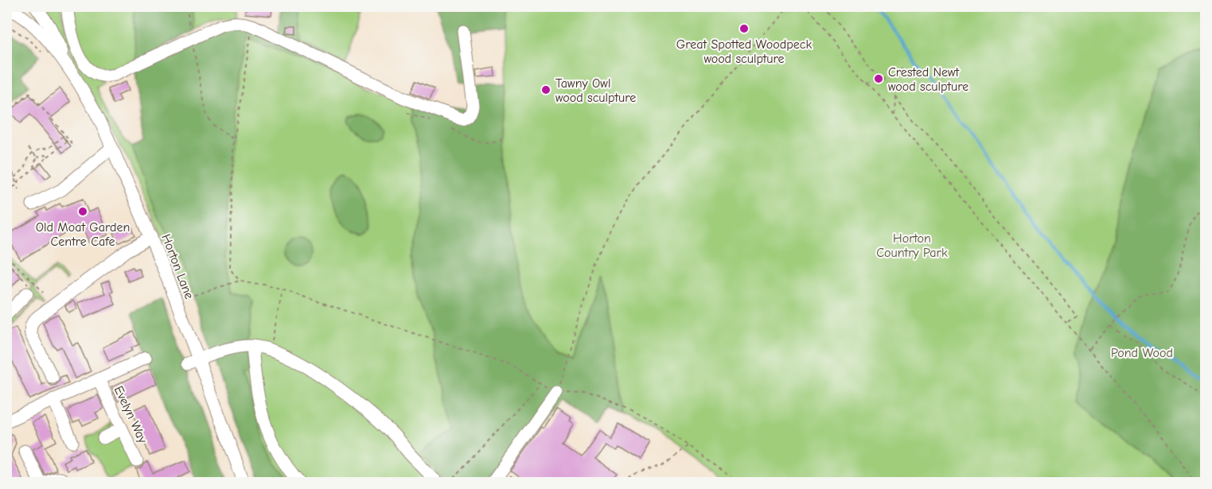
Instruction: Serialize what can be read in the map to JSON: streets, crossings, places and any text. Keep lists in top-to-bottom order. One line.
{"streets":{"street":["Horton Lane","Evelyn Way"]},"parks":["Horton Country Park","Pond Wood"],"places":["Great Spotted Woodpeck wood sculpture","Crested Newt wood sculpture","Tawny Owl wood sculpture","Old Moat Garden Centre Cafe"]}
